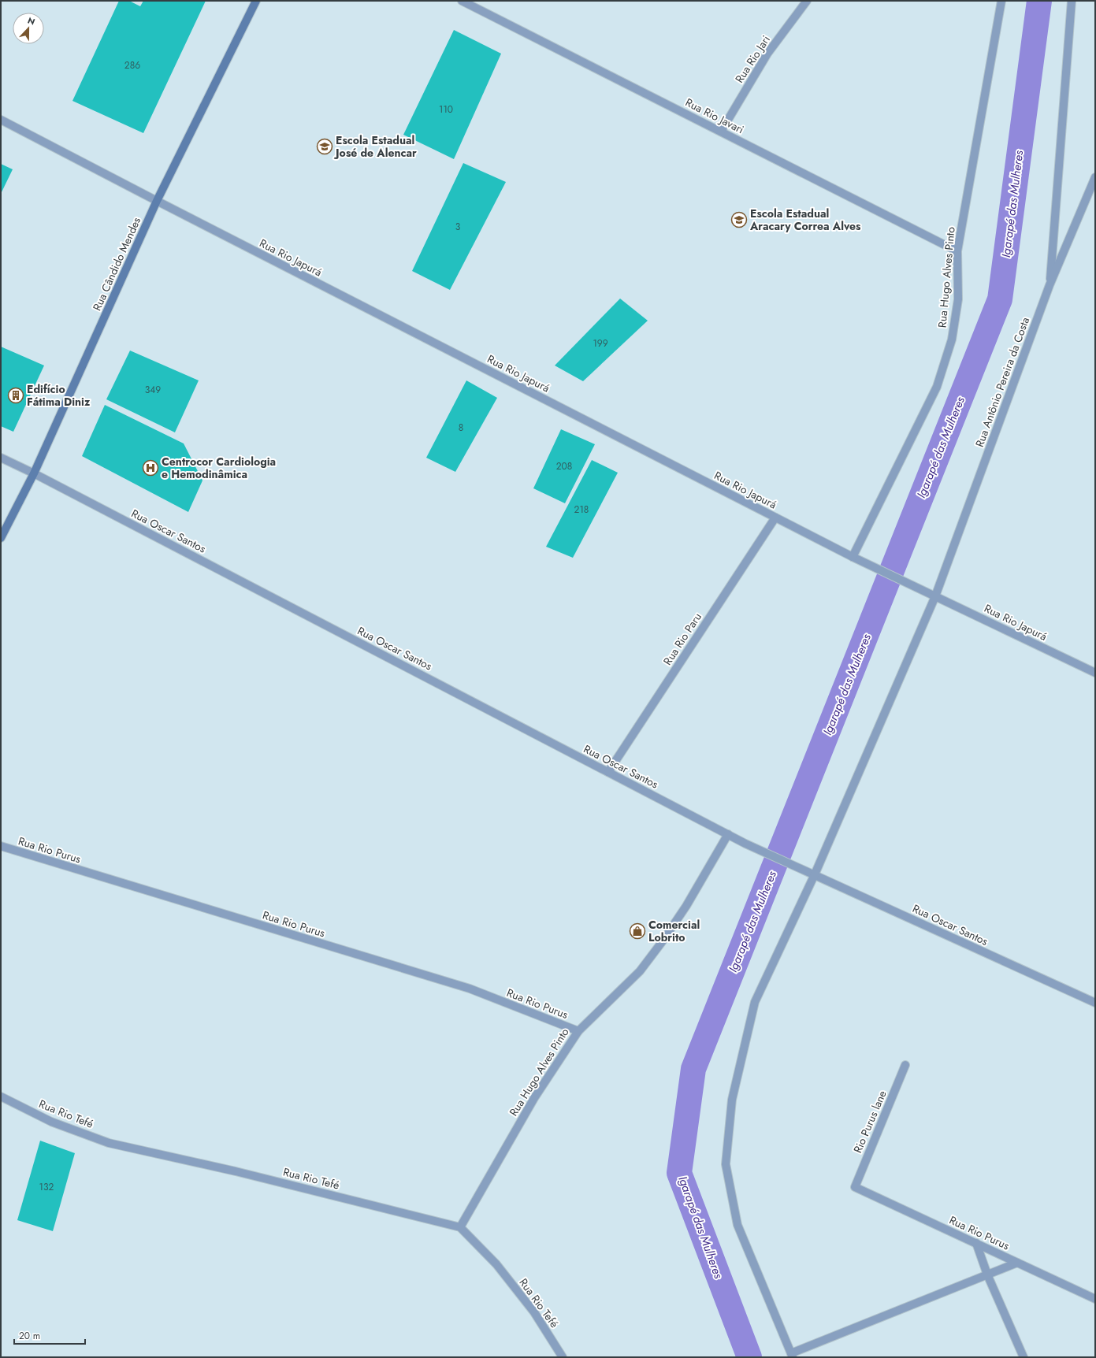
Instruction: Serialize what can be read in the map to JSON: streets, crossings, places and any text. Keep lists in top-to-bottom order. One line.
{"streets":{"street":["Rua Rio Jari","Rua Rio Javari","Rua Rio Japurá","Rua Cândido Mendes","Rua Hugo Alves Pinto","Rua Antônio Pereira da Costa","Rua Oscar Santos","Rua Rio Paru","Rua Rio Purus","Rua Rio Tefé","Rio Purus lane"]},"crossings":[["Rua Rio Jari","Rua Rio Javari"],["Rua Rio Javari","Rua Hugo Alves Pinto"],["Rua Rio Japurá","Rua Cândido Mendes"],["Rua Rio Japurá","Rua Hugo Alves Pinto"],["Rua Rio Japurá","Rua Antônio Pereira da Costa"],["Rua Rio Japurá","Rua Rio Paru"],["Rua Cândido Mendes","Rua Oscar Santos"],["Rua Hugo Alves Pinto","Rua Oscar Santos"],["Rua Hugo Alves Pinto","Rua Rio Purus"],["Rua Hugo Alves Pinto","Rua Rio Tefé"],["Rua Antônio Pereira da Costa","Rua Oscar Santos"],["Rua Oscar Santos","Rua Rio Paru"],["Rua Rio Purus","Rio Purus lane"]],"water":["Igarapé das Mulheres"],"places":{"school or university":["Escola Estadual José de Alencar","Escola Estadual Aracary Correa Alves"],"building":["Edifício Fátima Diniz"],"hospital":["Centrocor Cardiologia e Hemodinâmica"],"shop":["Comercial Lobrito"]},"house_numbers":["286","110","3","199","349","8","208","218","132"],"scale_bar":"20 m","north":"top"}
